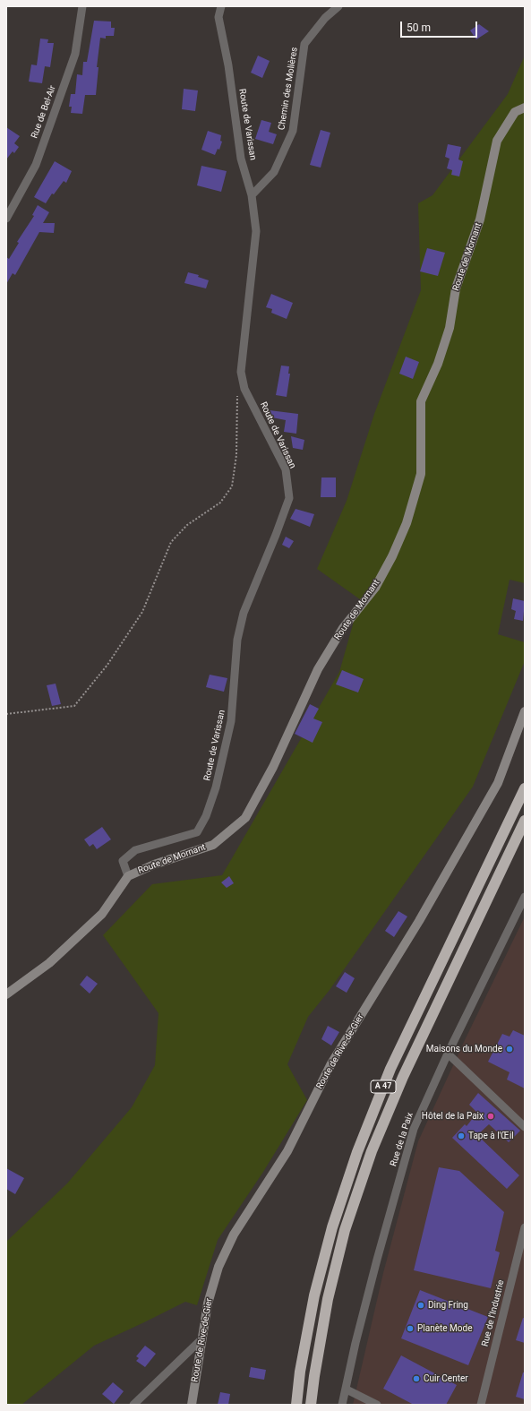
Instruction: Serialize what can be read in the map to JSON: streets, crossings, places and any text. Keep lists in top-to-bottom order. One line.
{"streets":{"highway":["A 47"],"main road":["Route de Mornant","Route de Rive-de-Gier"],"street":["Chemin des Molières","Rue de Bel-Air","Route de Varissan","Rue de la Paix","Rue de l'Industrie"]},"crossings":[["Chemin des Molières","Route de Varissan"],["Route de Varissan","Route de Mornant"]],"places":["Maisons du Monde","Hôtel de la Paix","Tape à l'Œil","Ding Fring","Planète Mode","Cuir Center"],"scale_bar":"50 m"}
